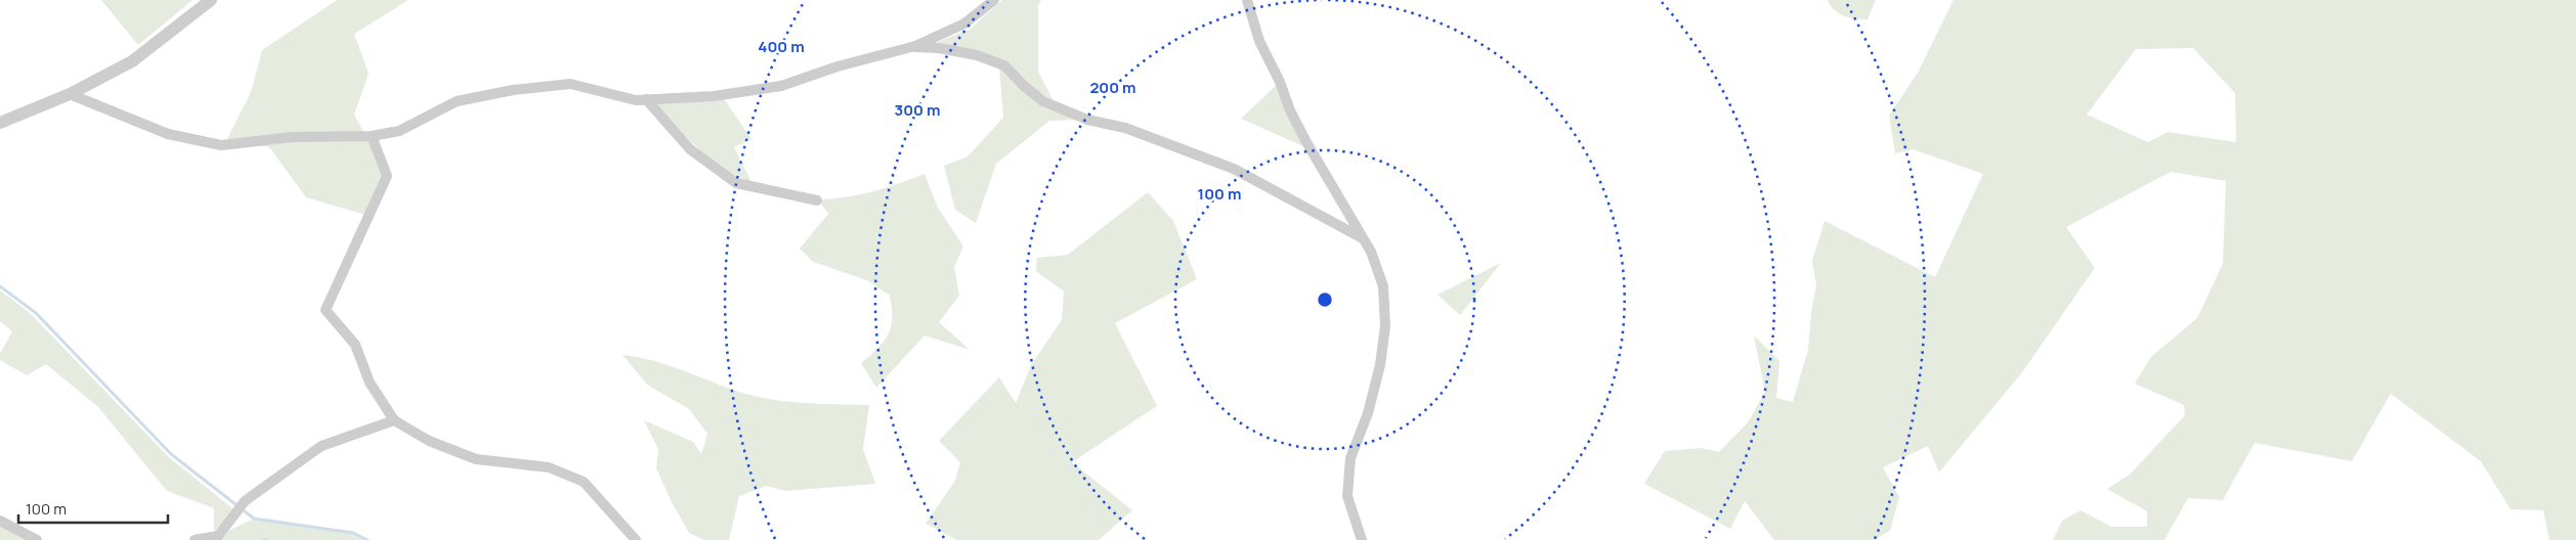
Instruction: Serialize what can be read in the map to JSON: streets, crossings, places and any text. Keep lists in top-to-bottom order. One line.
{"scale_bar":"100 m","rings":["400 m","200 m","300 m","100 m"]}
